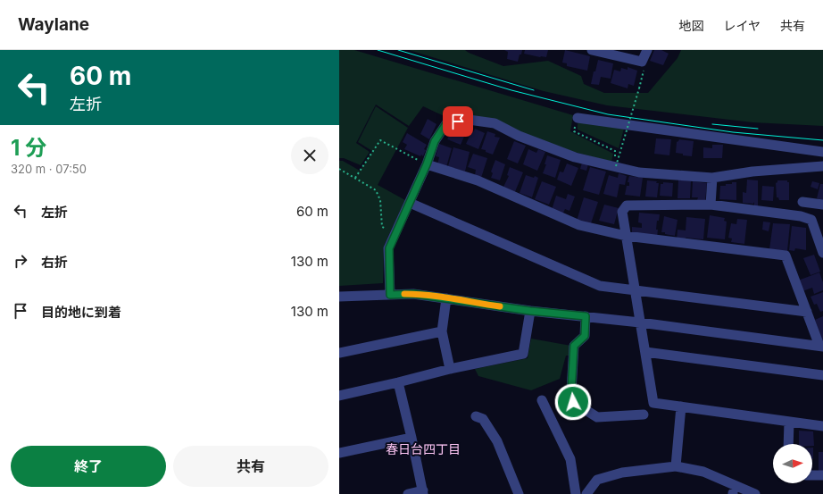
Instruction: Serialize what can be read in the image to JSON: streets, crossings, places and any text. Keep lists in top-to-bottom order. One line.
{"districts":["春日台四丁目"],"north":"right","page":{"header":"Waylane","nav":["地図","レイヤ","共有"],"turn":["60 m","左折"],"heading":["1 分","320 m · 07:50"],"list":[{"name":"左折","value":"60 m"},{"name":"右折","value":"130 m"},{"name":"目的地に到着","value":"130 m"}],"buttons":["終了","共有"]}}
